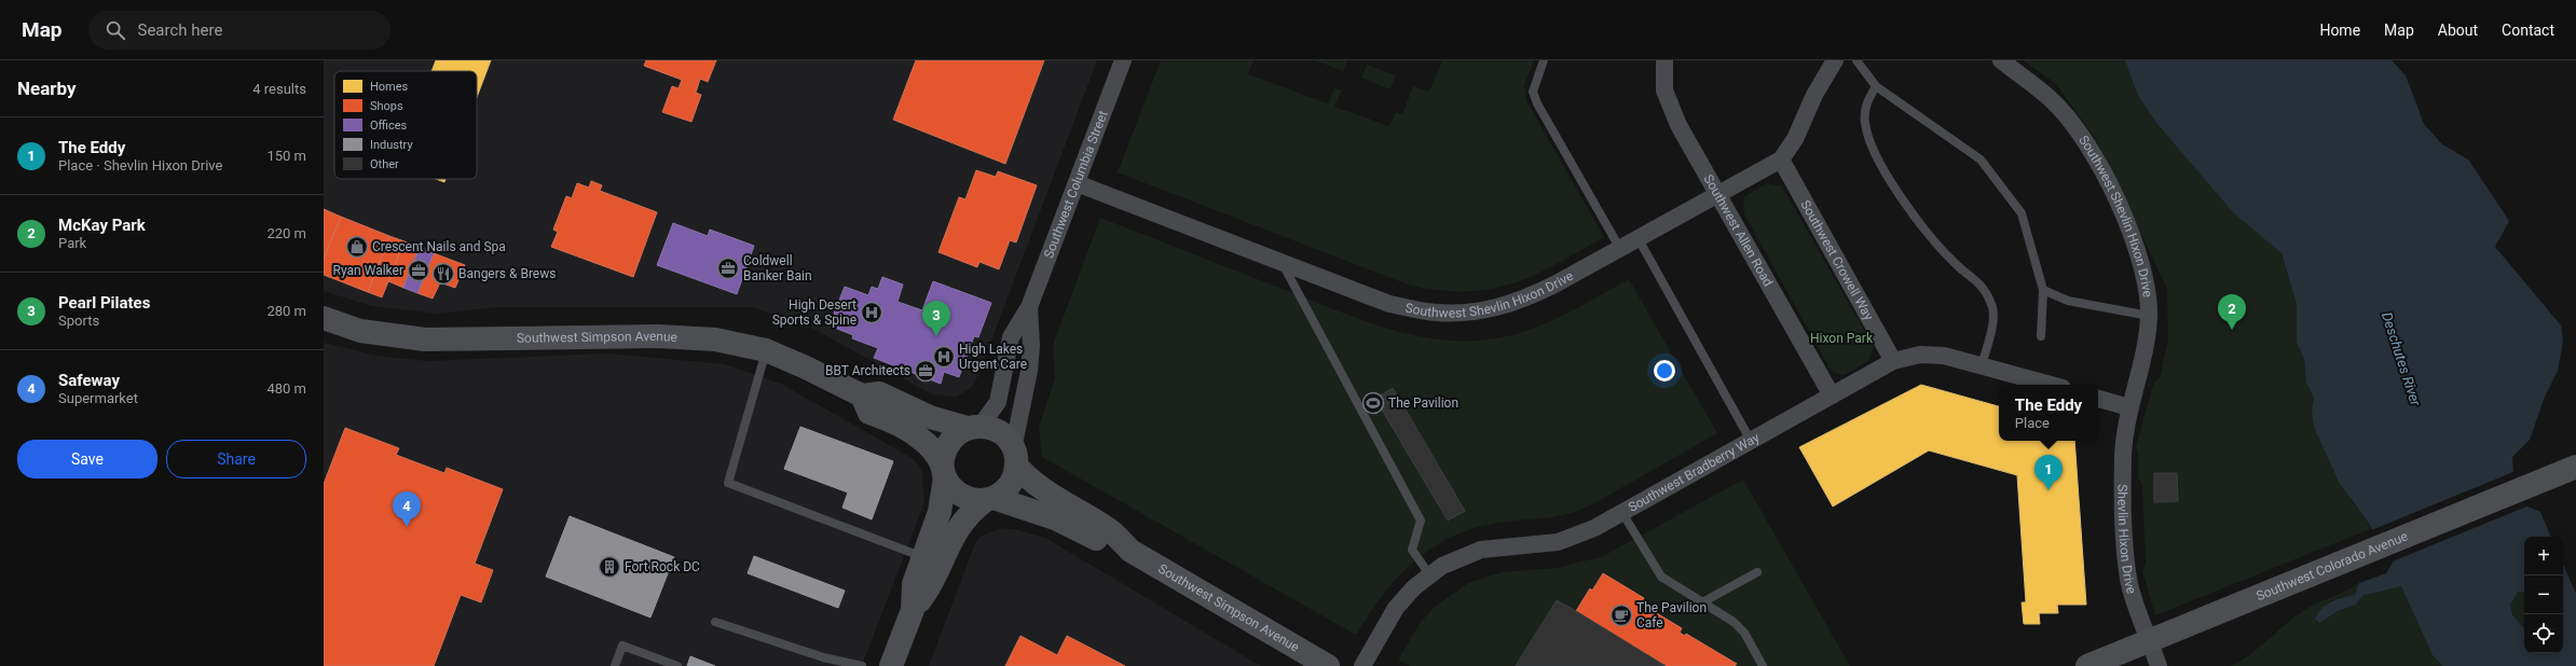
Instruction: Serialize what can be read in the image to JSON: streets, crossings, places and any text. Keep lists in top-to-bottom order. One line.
{"streets":{"street":["Southwest Columbia Street","Southwest Shevlin Hixon Drive","Southwest Allen Road","Southwest Crowell Way","Southwest Simpson Avenue","Southwest Bradberry Way","Shevlin Hixon Drive","Southwest Colorado Avenue"]},"crossings":[["Southwest Columbia Street","Southwest Shevlin Hixon Drive"],["Southwest Columbia Street","Southwest Simpson Avenue"],["Southwest Shevlin Hixon Drive","Southwest Allen Road"],["Southwest Shevlin Hixon Drive","Southwest Crowell Way"],["Southwest Shevlin Hixon Drive","Shevlin Hixon Drive"],["Southwest Allen Road","Southwest Bradberry Way"],["Southwest Crowell Way","Southwest Bradberry Way"]],"water":["Deschutes River"],"parks":["Hixon Park"],"places":{"shop":["Crescent Nails and Spa"],"office":["Coldwell Banker Bain","Ryan Walker","BBT Architects"],"restaurant":["Bangers & Brews"],"hospital":["High Desert Sports & Spine","High Lakes Urgent Care"],"sports":["The Pavilion"],"building":["Fort Rock DC"],"cafe":["The Pavilion Cafe"]},"legend":["Homes","Shops","Offices","Industry","Other"],"page":{"header":"Map","search":"Search here","nav":["Home","Map","About","Contact"],"heading":["Nearby","4 results"],"list":[{"mark":"1","name":"The Eddy","note":"Place · Shevlin Hixon Drive","value":"150 m"},{"mark":"2","name":"McKay Park","note":"Park","value":"220 m"},{"mark":"3","name":"Pearl Pilates","note":"Sports","value":"280 m"},{"mark":"4","name":"Safeway","note":"Supermarket","value":"480 m"}],"pins":["2","3","1","4"],"popup":["The Eddy","Place"],"buttons":["Save","Share"],"map_buttons":["+","−"]}}
